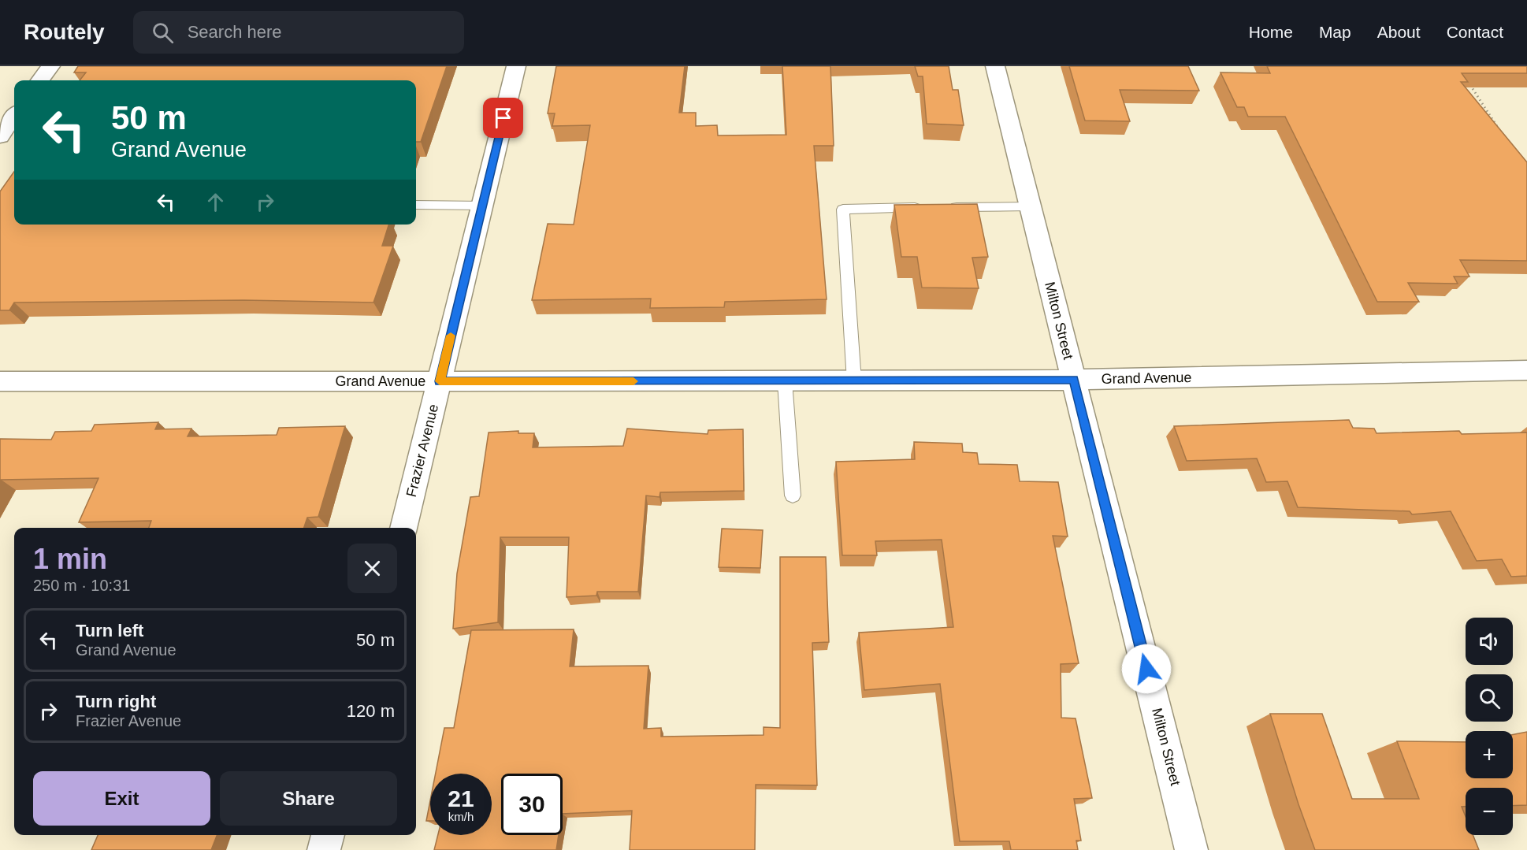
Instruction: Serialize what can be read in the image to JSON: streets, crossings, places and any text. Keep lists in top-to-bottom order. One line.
{"streets":{"street":["Milton Street","Grand Avenue","Frazier Avenue"]},"crossings":[["Milton Street","Grand Avenue"],["Grand Avenue","Frazier Avenue"]],"page":{"header":"Routely","search":"Search here","nav":["Home","Map","About","Contact"],"turn":["50 m","Grand Avenue"],"heading":["1 min","250 m · 10:31"],"list":[{"name":"Turn left","note":"Grand Avenue","value":"50 m"},{"name":"Turn right","note":"Frazier Avenue","value":"120 m"}],"map_buttons":["+","−"],"buttons":["Exit","Share"],"speed":"21 km/h","limit":"30"}}
